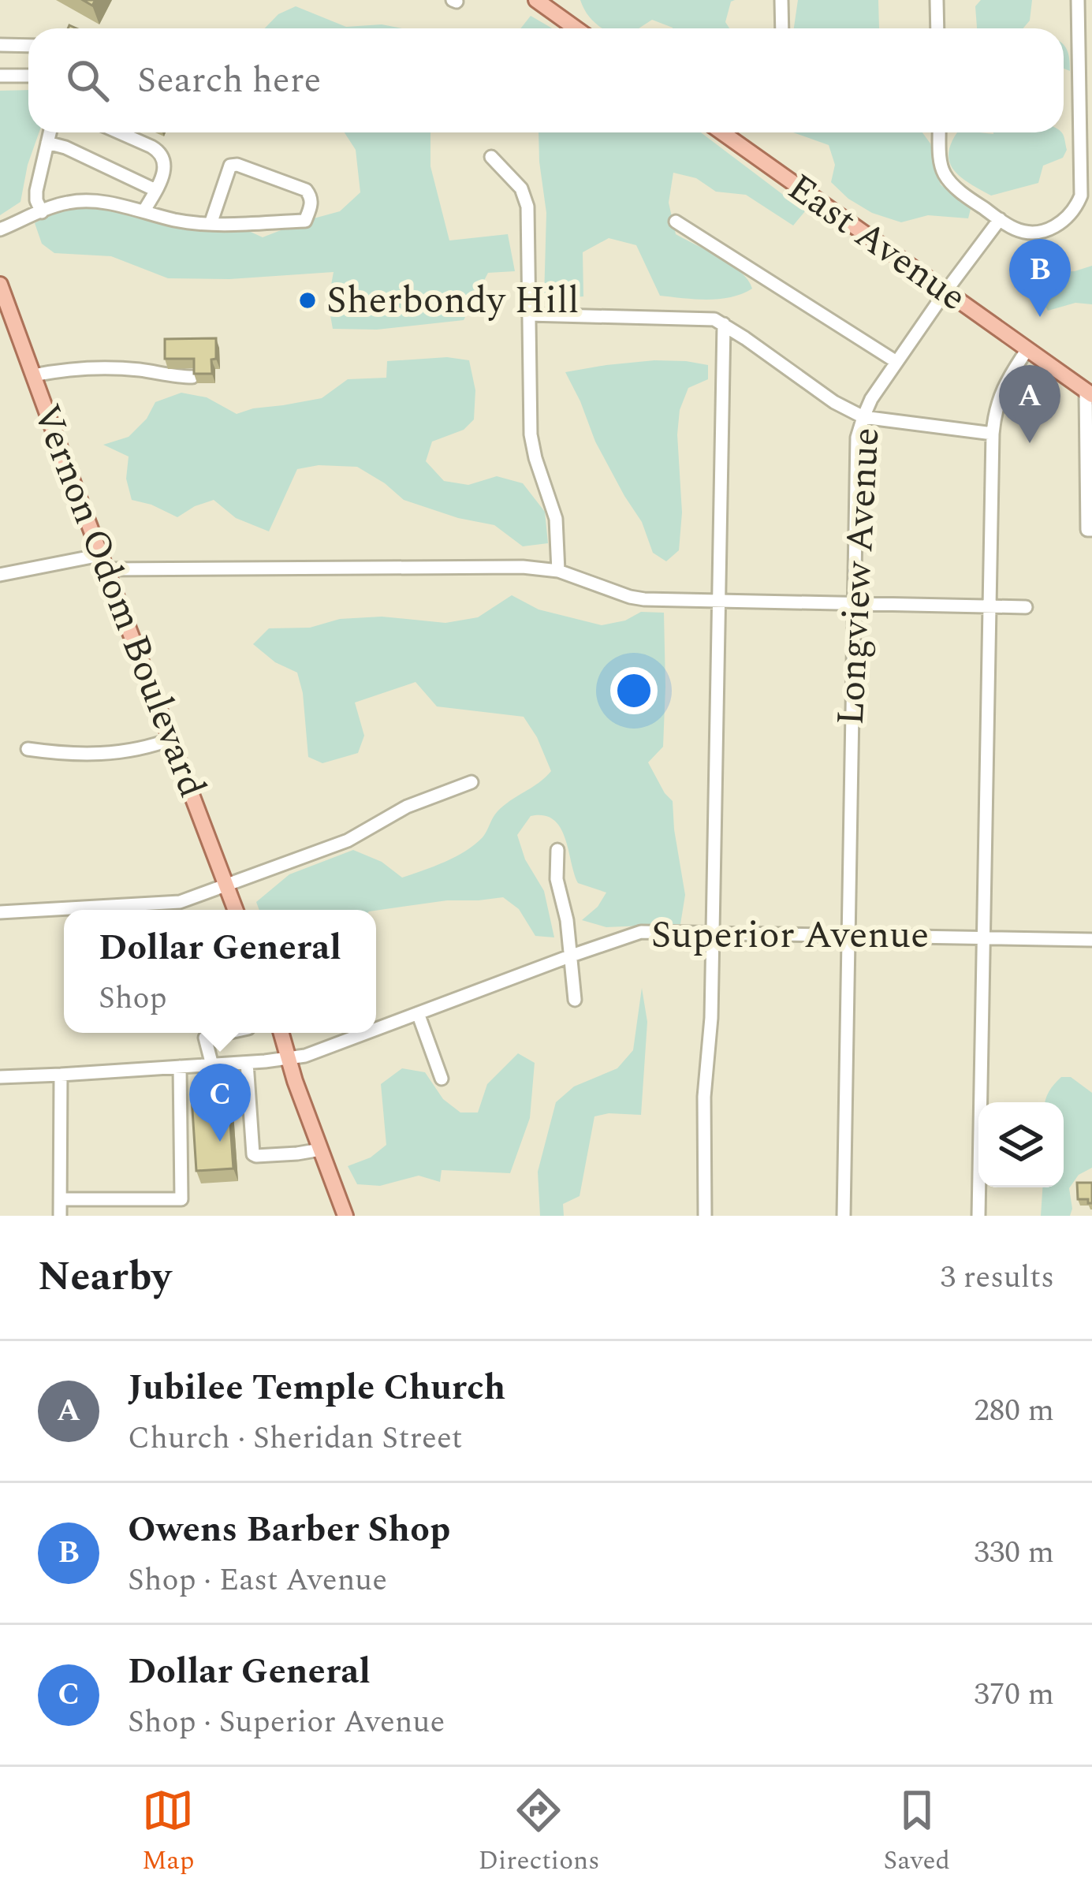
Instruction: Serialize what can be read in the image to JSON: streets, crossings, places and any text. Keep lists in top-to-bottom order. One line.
{"streets":{"main road":["East Avenue","Vernon Odom Boulevard"],"street":["Longview Avenue","Superior Avenue"]},"crossings":[["East Avenue","Longview Avenue"],["Longview Avenue","Superior Avenue"]],"places":["Sherbondy Hill"],"page":{"search":"Search here","pins":["B","A","C"],"popup":["Dollar General","Shop"],"heading":["Nearby","3 results"],"list":[{"mark":"A","name":"Jubilee Temple Church","note":"Church · Sheridan Street","value":"280 m"},{"mark":"B","name":"Owens Barber Shop","note":"Shop · East Avenue","value":"330 m"},{"mark":"C","name":"Dollar General","note":"Shop · Superior Avenue","value":"370 m"}],"nav":["Map","Directions","Saved"]}}
